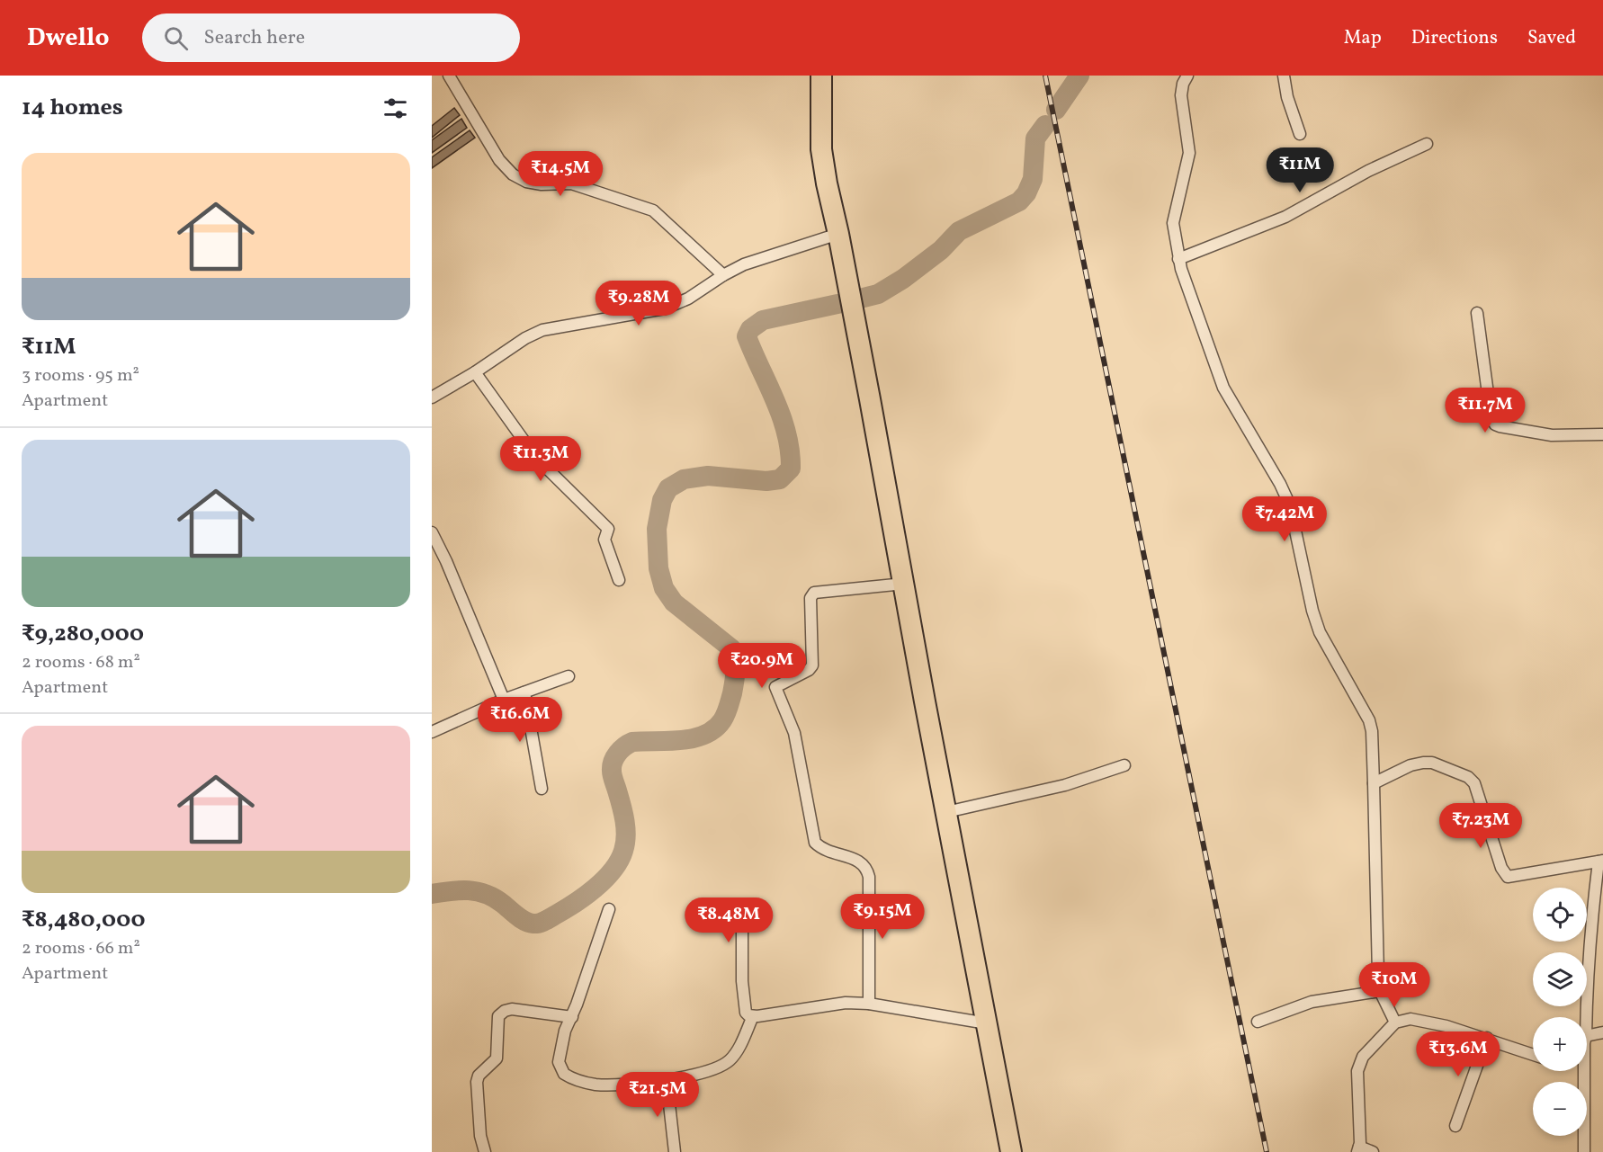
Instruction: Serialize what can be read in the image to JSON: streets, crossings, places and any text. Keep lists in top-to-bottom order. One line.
{"page":{"header":"Dwello","search":"Search here","nav":["Map","Directions","Saved"],"heading":"14 homes","list":[{"name":"₹11M","note":"3 rooms · 95 m² · Apartment"},{"name":"₹9,280,000","note":"2 rooms · 68 m² · Apartment"},{"name":"₹8,480,000","note":"2 rooms · 66 m² · Apartment"}],"price":["₹11M","₹14.5M","₹9.28M","₹11.7M","₹11.3M","₹7.42M","₹20.9M","₹16.6M","₹7.23M","₹9.15M","₹8.48M","₹10M","₹13.6M","₹21.5M"],"map_buttons":["+","−"]}}
